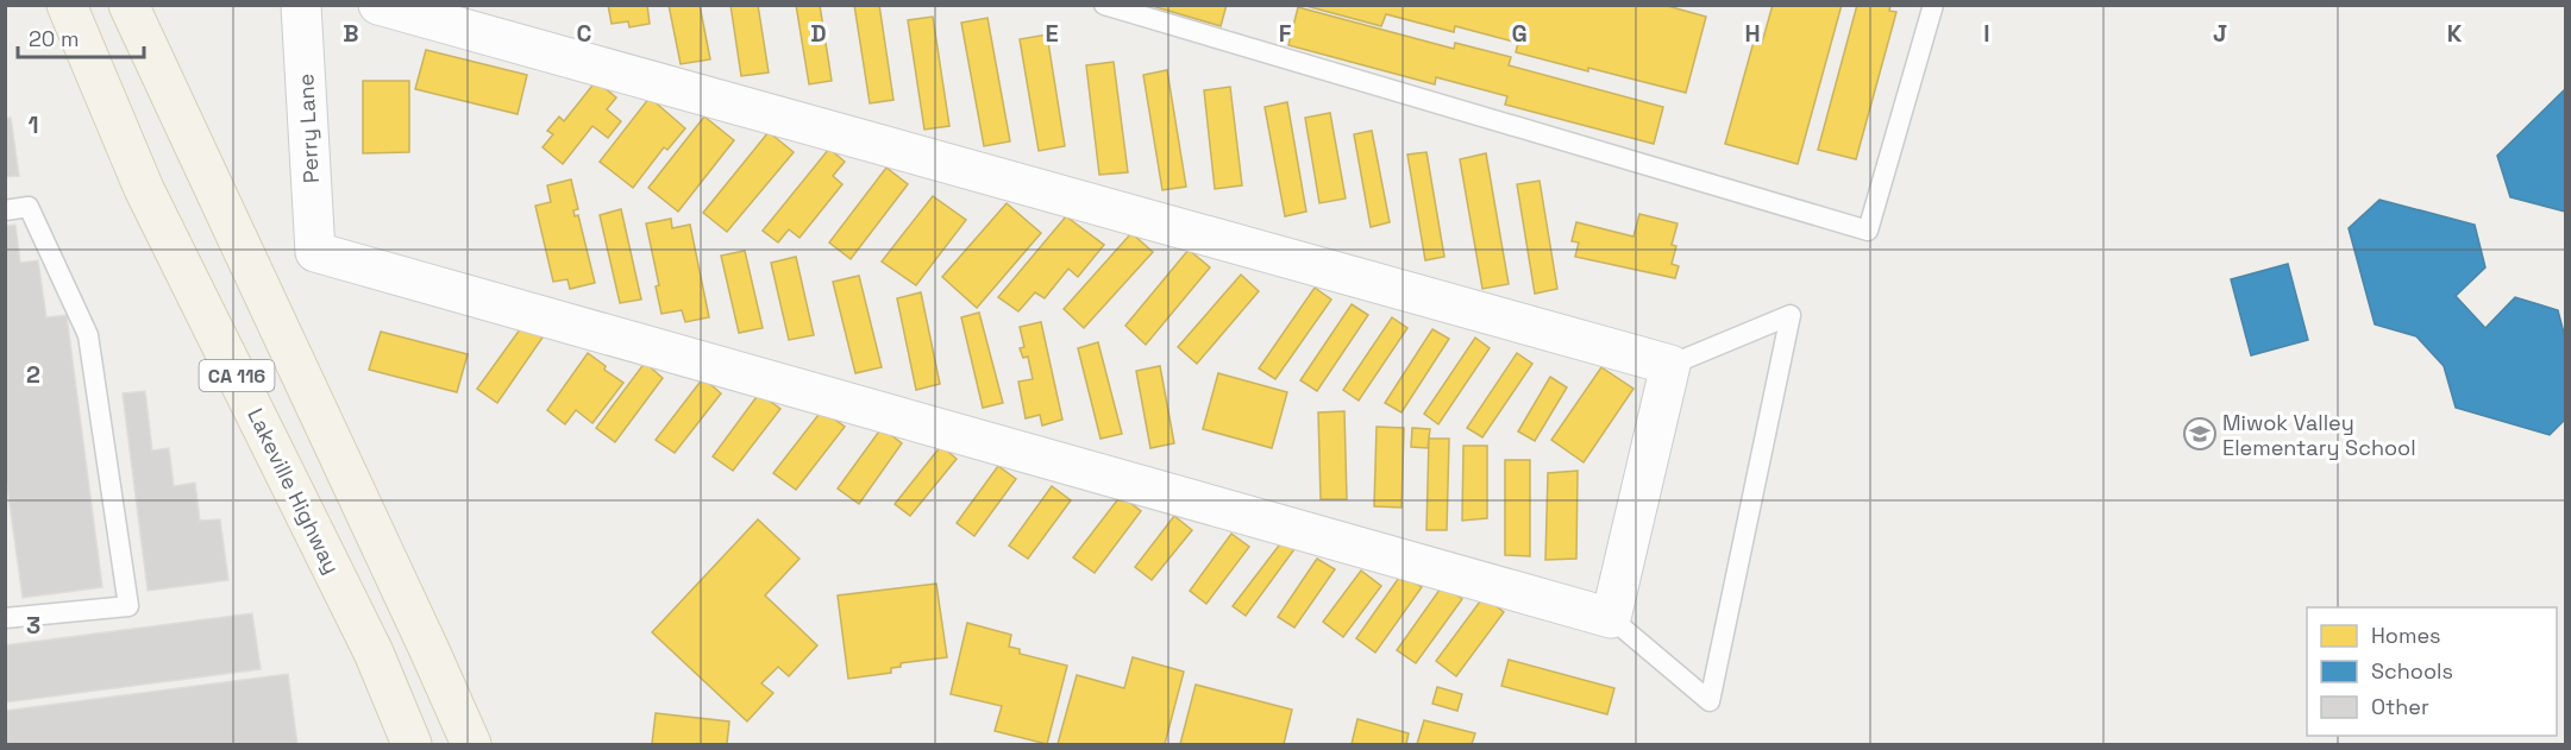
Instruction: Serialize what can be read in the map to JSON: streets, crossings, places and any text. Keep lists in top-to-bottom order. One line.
{"streets":{"main road":["CA 116","Lakeville Highway"],"street":["Perry Lane"]},"places":{"school or university":["Miwok Valley Elementary School"]},"legend":["Homes","Schools","Other"],"scale_bar":"20 m","grid":{"columns":["B","C","D","E","F","G","H","I","J","K"],"rows":["1","2","3"]}}
